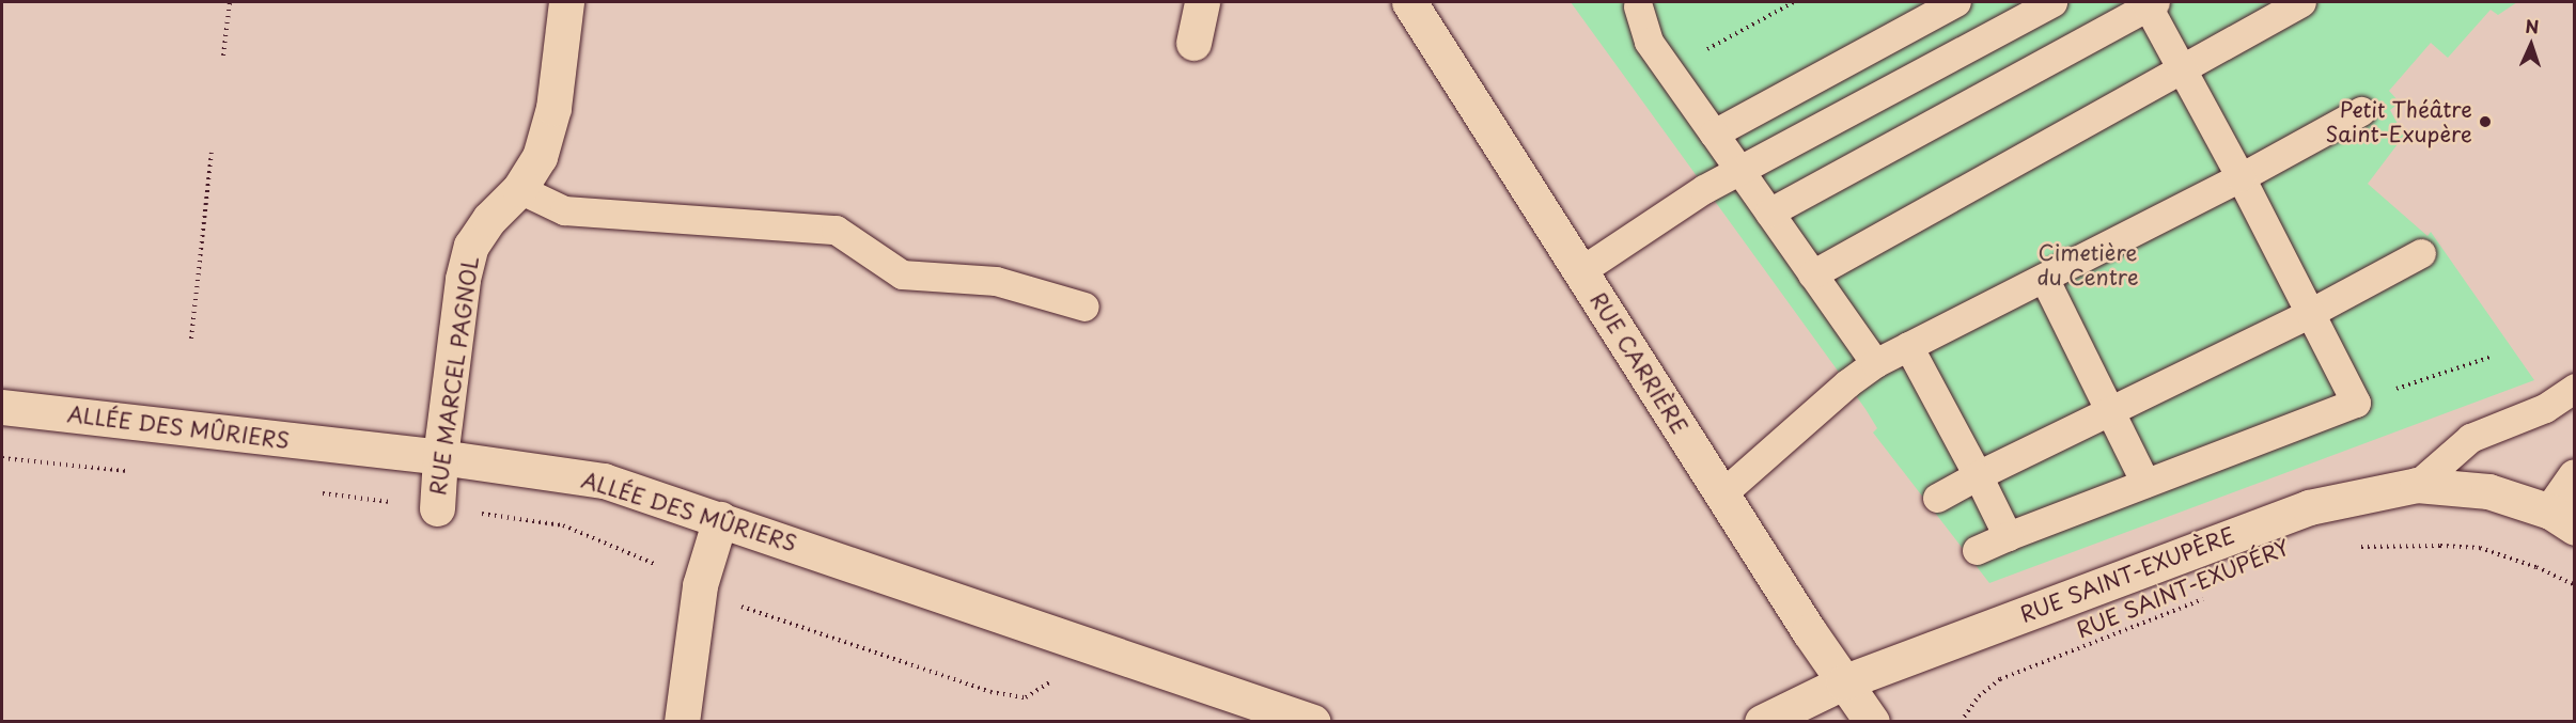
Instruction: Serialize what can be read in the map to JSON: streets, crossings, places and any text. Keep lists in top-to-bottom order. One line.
{"streets":{"street":["RUE CARRIÈRE","RUE MARCEL PAGNOL","ALLÉE DES MÛRIERS","RUE SAINT-EXUPÈRE"],"path":["RUE SAINT-EXUPÉRY"]},"crossings":[["RUE CARRIÈRE","RUE SAINT-EXUPÈRE"],["RUE MARCEL PAGNOL","ALLÉE DES MÛRIERS"]],"parks":["Cimetière du Centre"],"places":["Petit Théâtre Saint-Exupère"],"north":"top"}
